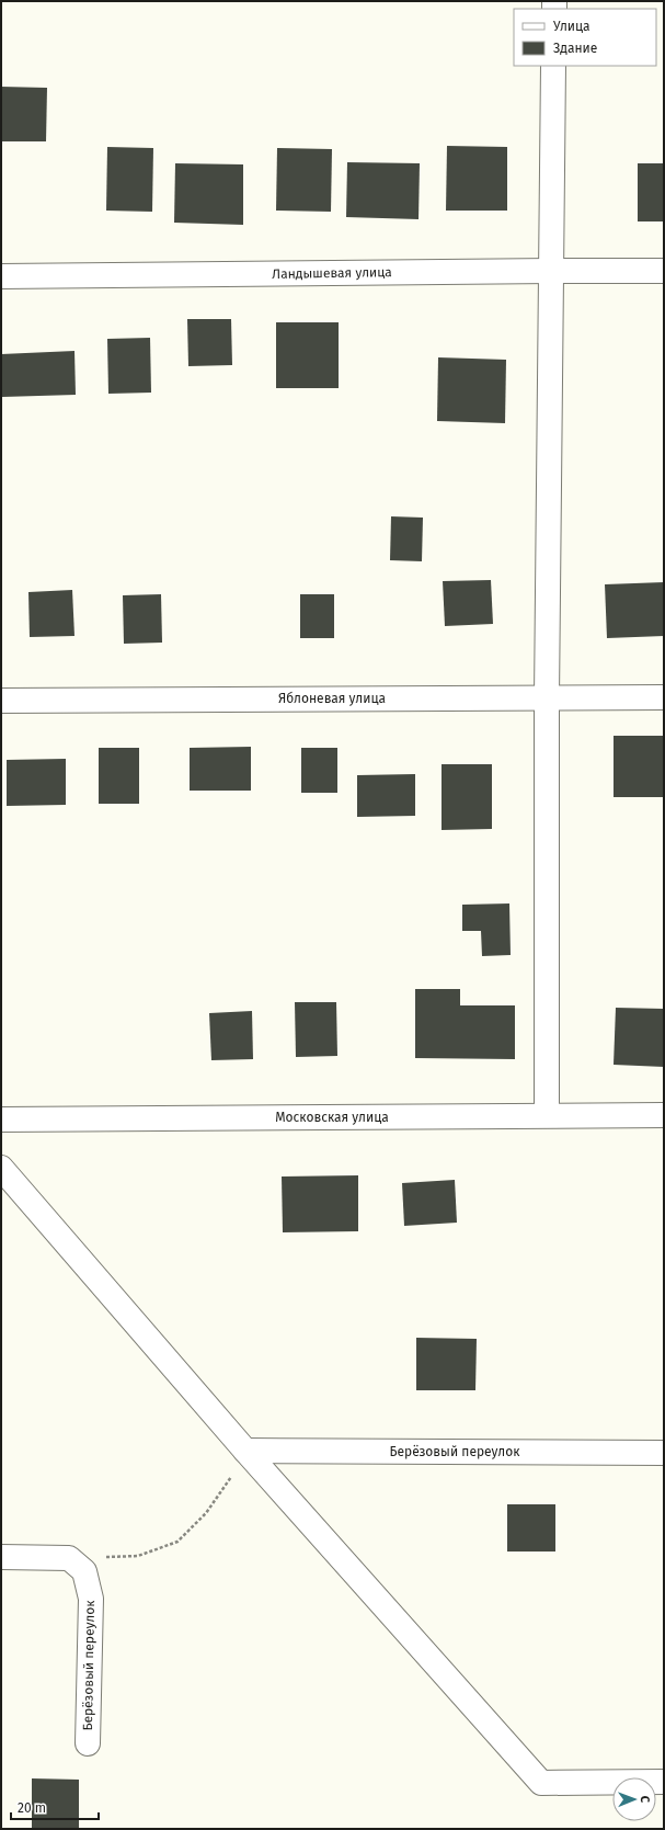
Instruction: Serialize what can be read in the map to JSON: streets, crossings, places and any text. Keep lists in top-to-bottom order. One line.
{"streets":{"street":["Ландышевая улица","Яблоневая улица","Московская улица","Берёзовый переулок"]},"legend":["Улица","Здание"],"scale_bar":"20 m","north":"right"}
